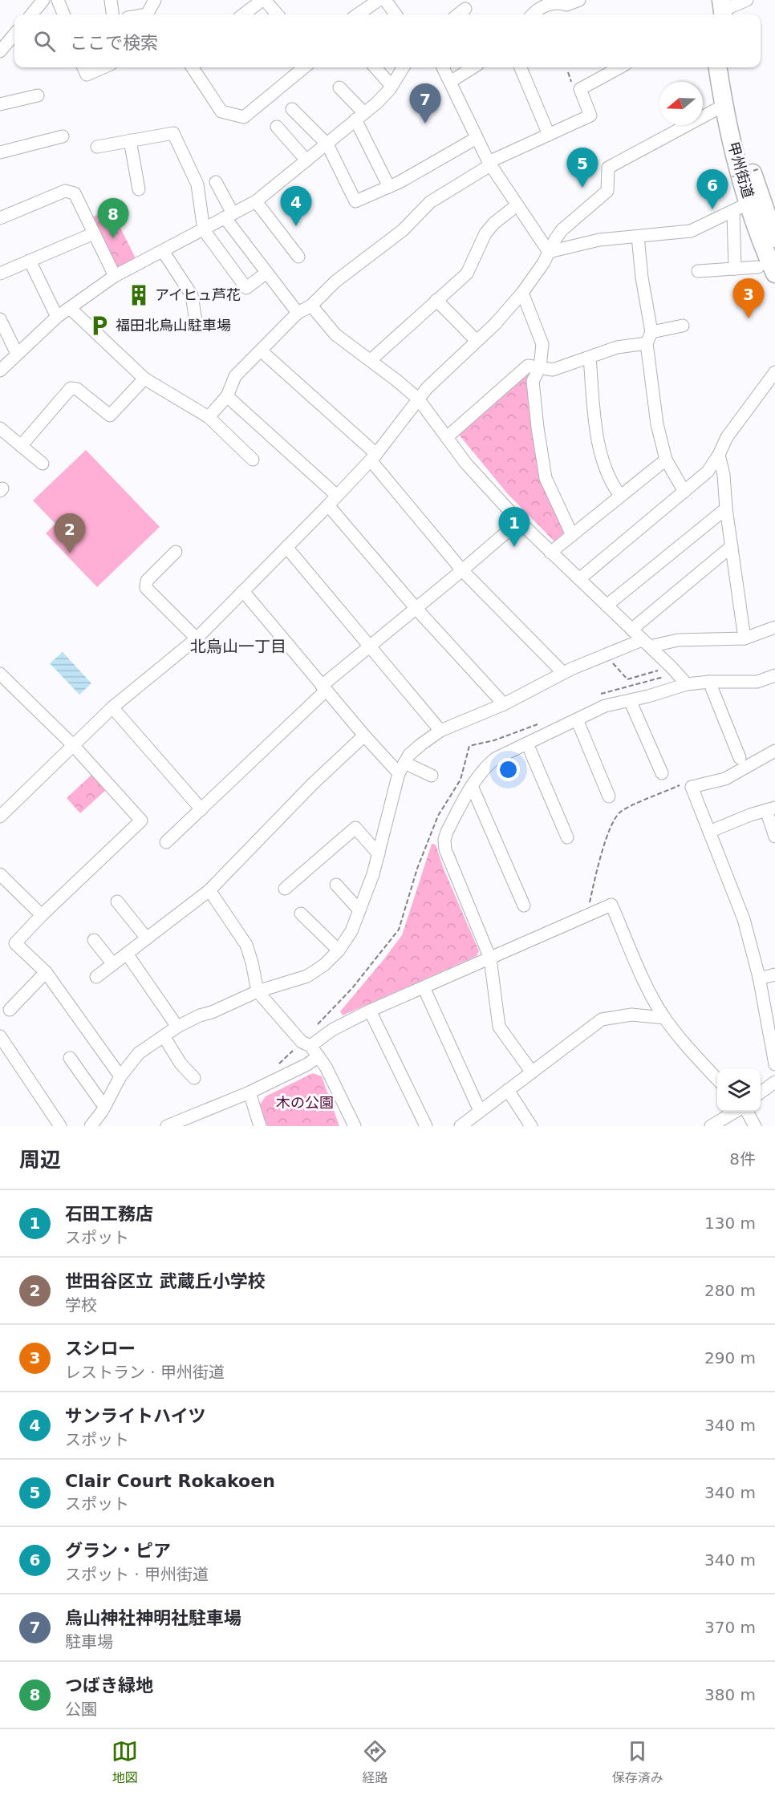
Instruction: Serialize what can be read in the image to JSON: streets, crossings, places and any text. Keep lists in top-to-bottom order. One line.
{"streets":{"highway":["甲州街道"]},"districts":["北烏山一丁目"],"parks":["木の公園"],"places":{"building":["アイヒュ芦花"],"parking":["福田北烏山駐車場"]},"north":"left","page":{"search":"ここで検索","pins":["7","5","6","4","8","3","1","2"],"heading":["周辺","8件"],"list":[{"mark":"1","name":"石田工務店","note":"スポット","value":"130 m"},{"mark":"2","name":"世田谷区立 武蔵丘小学校","note":"学校","value":"280 m"},{"mark":"3","name":"スシロー","note":"レストラン · 甲州街道","value":"290 m"},{"mark":"4","name":"サンライトハイツ","note":"スポット","value":"340 m"},{"mark":"5","name":"Clair Court Rokakoen","note":"スポット","value":"340 m"},{"mark":"6","name":"グラン・ピア","note":"スポット · 甲州街道","value":"340 m"},{"mark":"7","name":"烏山神社神明社駐車場","note":"駐車場","value":"370 m"},{"mark":"8","name":"つばき緑地","note":"公園","value":"380 m"}],"nav":["地図","経路","保存済み"]}}
